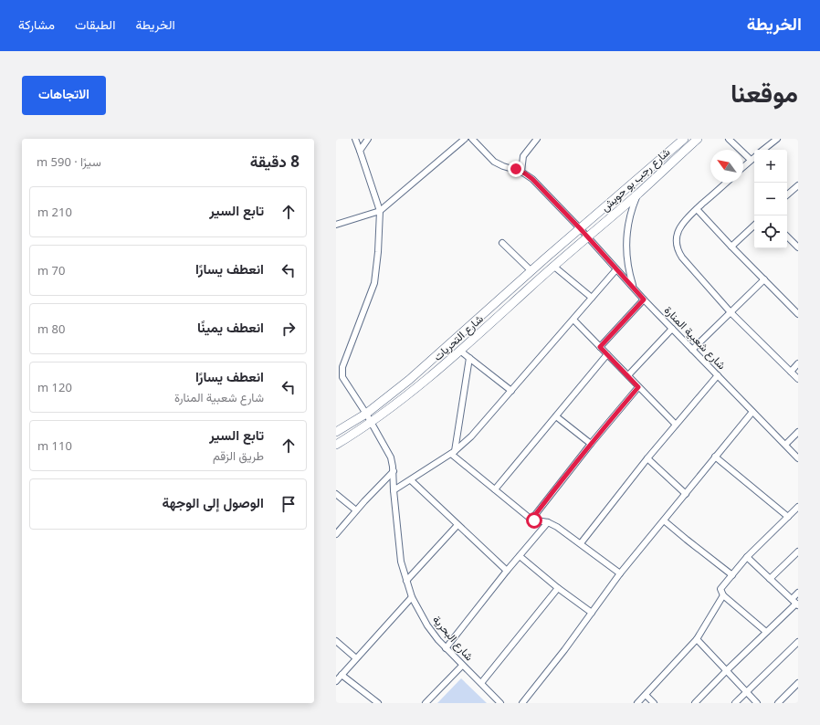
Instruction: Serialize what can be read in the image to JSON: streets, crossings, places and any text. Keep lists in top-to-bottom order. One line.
{"streets":{"main road":["شارع رجب بو حويش","شارع التحريات"],"street":["شارع شعبية المنارة","شارع البحرية"]},"crossings":[["شارع رجب بو حويش","شارع التحريات"],["شارع رجب بو حويش","شارع شعبية المنارة"],["شارع التحريات","شارع شعبية المنارة"],["شارع التحريات","شارع البحرية"]],"north":"top left","page":{"header":"الخريطة","nav":["الخريطة","الطبقات","مشاركة"],"title":"موقعنا","buttons":"الاتجاهات","heading":["8 دقيقة","سيرًا · 590 m"],"map_buttons":["+","−"],"list":[["تابع السير","210 m"],["انعطف يسارًا","70 m"],["انعطف يمينًا","80 m"],["انعطف يسارًا","شارع شعبية المنارة","120 m"],["تابع السير","طريق الزقم","110 m"],"الوصول إلى الوجهة"]}}
